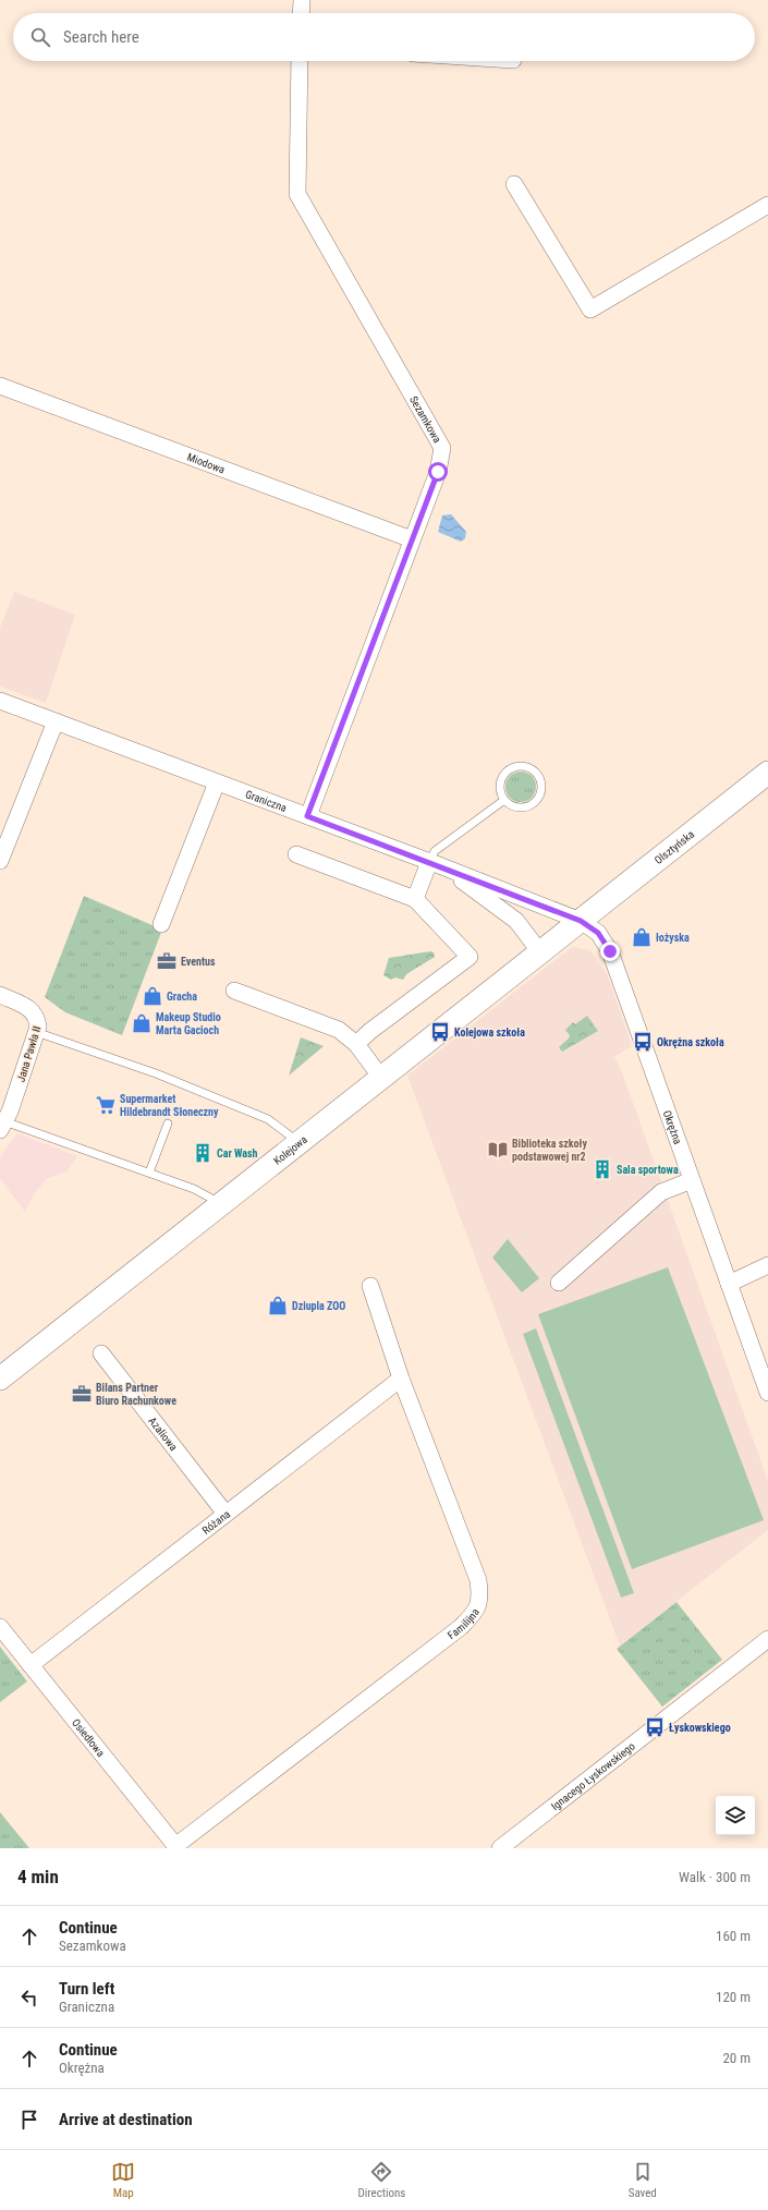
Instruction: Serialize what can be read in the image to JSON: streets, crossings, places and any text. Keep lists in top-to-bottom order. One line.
{"streets":{"street":["Sezamkowa","Miodowa","Graniczna","Olsztyńska","Jana Pawła II","Okrężna","Kolejowa","Azaliowa","Różana","Familijna","Osiedlowa","Ignacego Łyskowskiego"]},"crossings":[["Sezamkowa","Miodowa"],["Sezamkowa","Graniczna"],["Graniczna","Olsztyńska"],["Graniczna","Okrężna"],["Graniczna","Kolejowa"],["Olsztyńska","Okrężna"],["Olsztyńska","Kolejowa"],["Okrężna","Kolejowa"],["Azaliowa","Różana"],["Różana","Familijna"],["Różana","Osiedlowa"],["Familijna","Osiedlowa"]],"places":{"shop":["łożyska","Gracha","Makeup Studio Marta Gacioch","Dziupla ZOO"],"office":["Eventus","Bilans Partner Biuro Rachunkowe"],"bus stop":["Kolejowa szkoła","Okrężna szkoła","Łyskowskiego"],"supermarket":["Supermarket Hildebrandt Słoneczny"],"library":["Biblioteka szkoły podstawowej nr2"],"building":["Car Wash","Sala sportowa"]},"page":{"search":"Search here","heading":["4 min","Walk · 300 m"],"list":[["Continue","Sezamkowa","160 m"],["Turn left","Graniczna","120 m"],["Continue","Okrężna","20 m"],"Arrive at destination"],"nav":["Map","Directions","Saved"]}}
